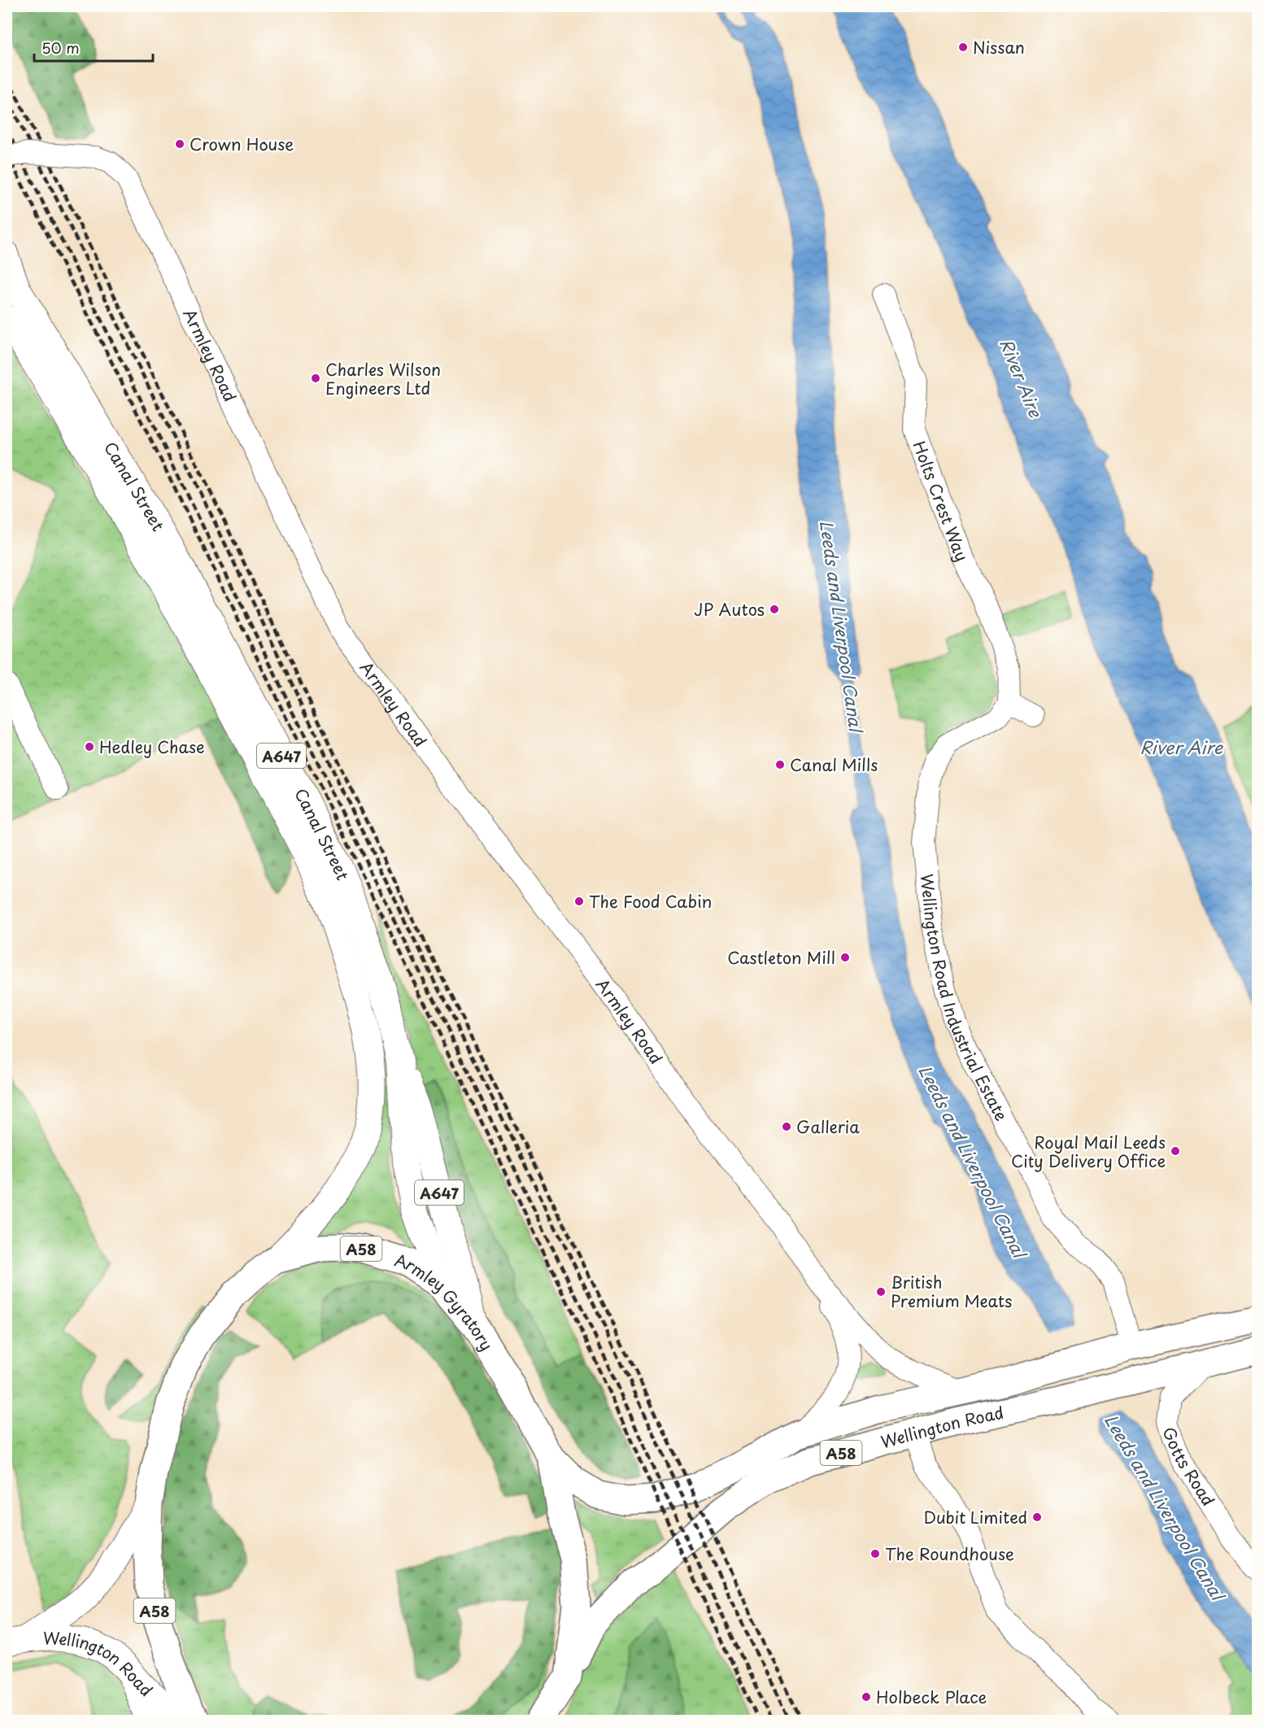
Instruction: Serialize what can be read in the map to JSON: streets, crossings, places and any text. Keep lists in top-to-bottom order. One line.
{"streets":{"highway":["A58","Armley Gyratory","Wellington Road"],"main road":["Canal Street","A647"],"street":["Armley Road","Holts Crest Way","Wellington Road Industrial Estate","Gotts Road"]},"crossings":[["Armley Road","Wellington Road"],["Canal Street","A647"],["Canal Street","Armley Gyratory"],["Holts Crest Way","Wellington Road Industrial Estate"],["A647","Armley Gyratory"],["Wellington Road Industrial Estate","Wellington Road"],["Armley Gyratory","Wellington Road"],["Wellington Road","Gotts Road"]],"water":["River Aire","Leeds and Liverpool Canal"],"places":["Nissan","Crown House","Charles Wilson Engineers Ltd","JP Autos","Hedley Chase","Canal Mills","The Food Cabin","Castleton Mill","Galleria","Royal Mail Leeds City Delivery Office","British Premium Meats","Dubit Limited","The Roundhouse","Holbeck Place"],"scale_bar":"50 m"}
